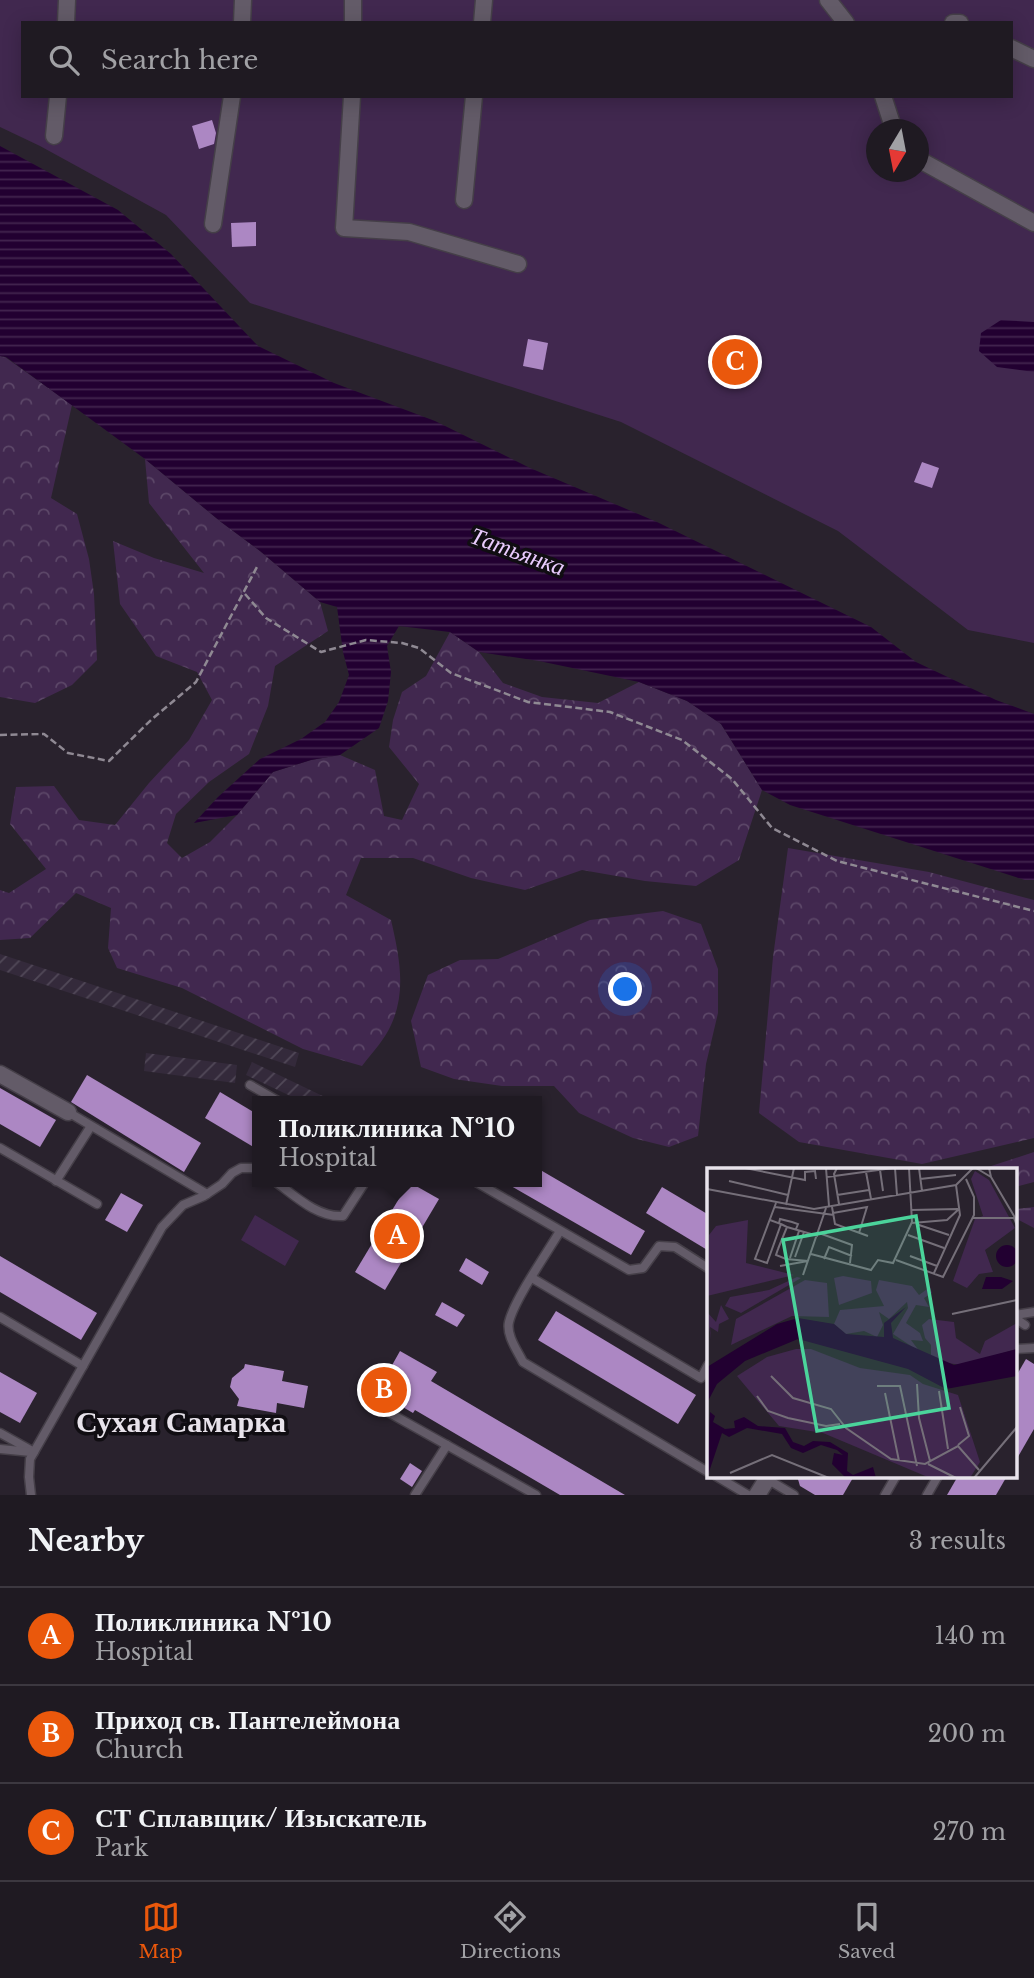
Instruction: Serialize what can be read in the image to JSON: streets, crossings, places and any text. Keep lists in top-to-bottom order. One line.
{"districts":["Сухая Самарка"],"water":["Татьянка"],"north":"bottom","page":{"search":"Search here","pins":["C","A","B"],"popup":["Поликлиника №10","Hospital"],"heading":["Nearby","3 results"],"list":[{"mark":"A","name":"Поликлиника №10","note":"Hospital","value":"140 m"},{"mark":"B","name":"Приход св. Пантелеймона","note":"Church","value":"200 m"},{"mark":"C","name":"СТ Сплавщик/ Изыскатель","note":"Park","value":"270 m"}],"nav":["Map","Directions","Saved"]}}
